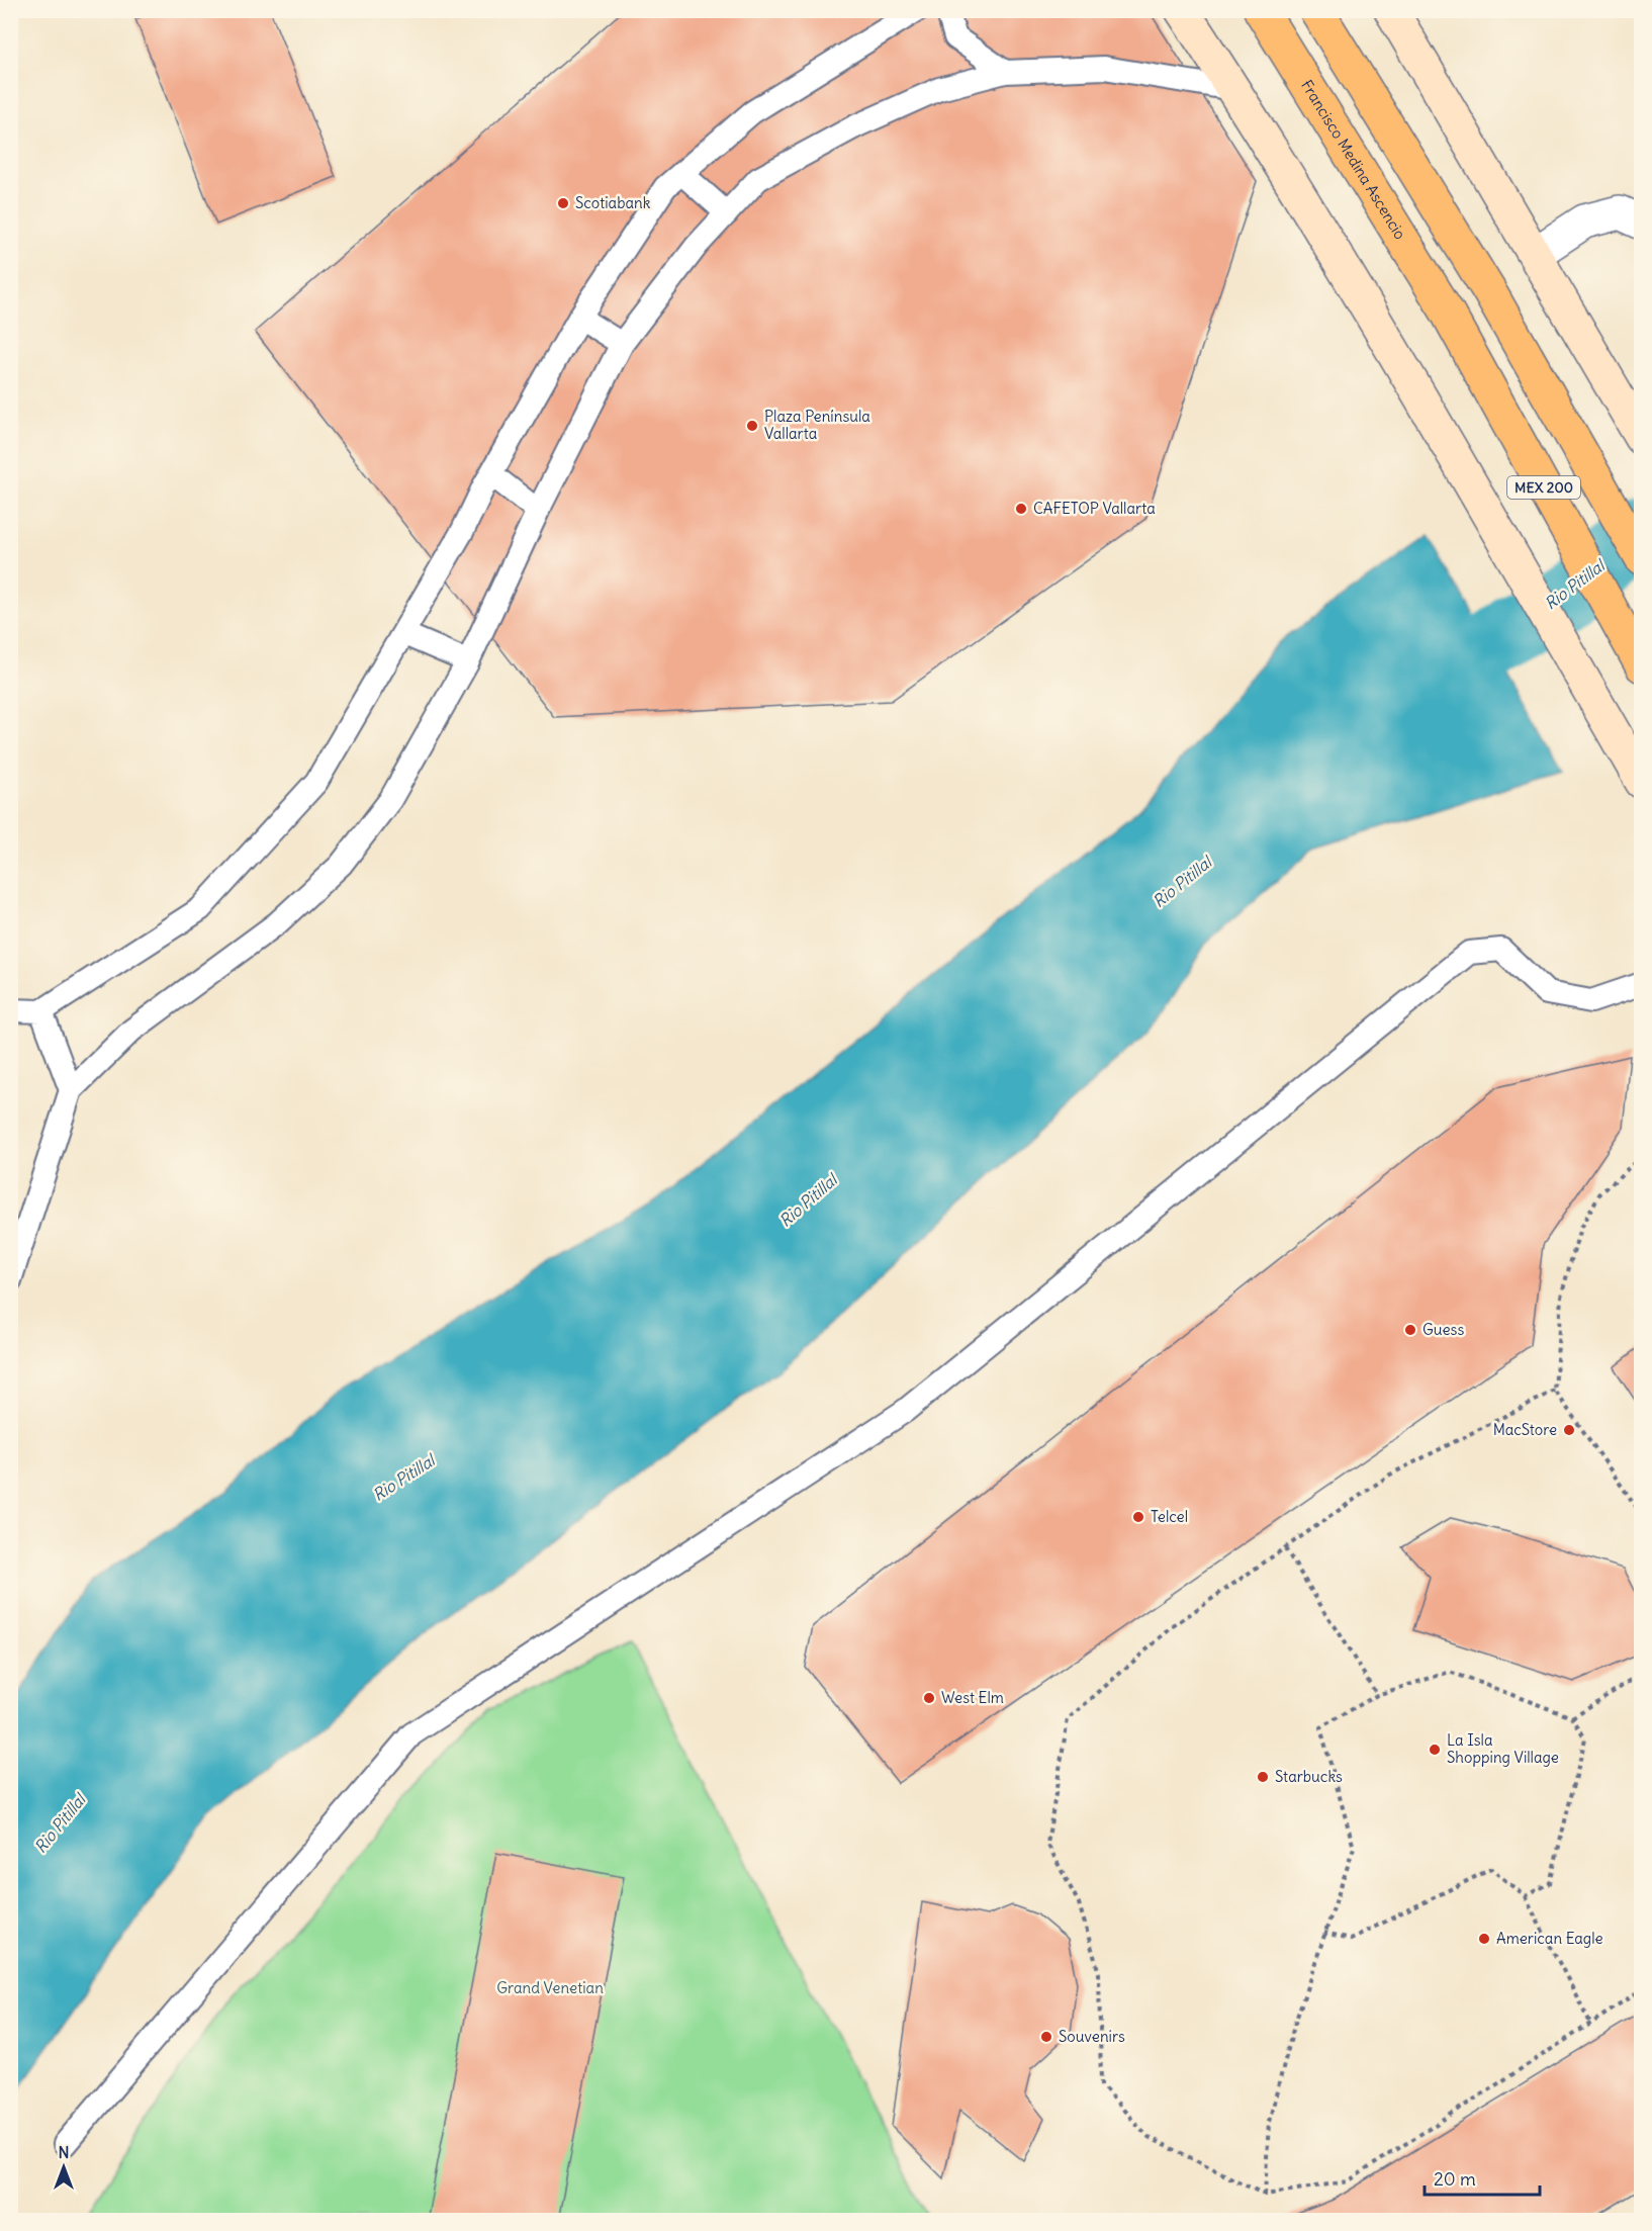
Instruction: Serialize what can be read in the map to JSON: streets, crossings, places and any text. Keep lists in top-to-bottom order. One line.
{"streets":{"highway":["Francisco Medina Ascencio","MEX 200"]},"water":["Rio Pitillal"],"parks":["Grand Venetian"],"places":["Scotiabank","Plaza Península Vallarta","CAFETOP Vallarta","Guess","MacStore","Telcel","West Elm","La Isla Shopping Village","Starbucks","American Eagle","Souvenirs"],"scale_bar":"20 m","north":"top"}
